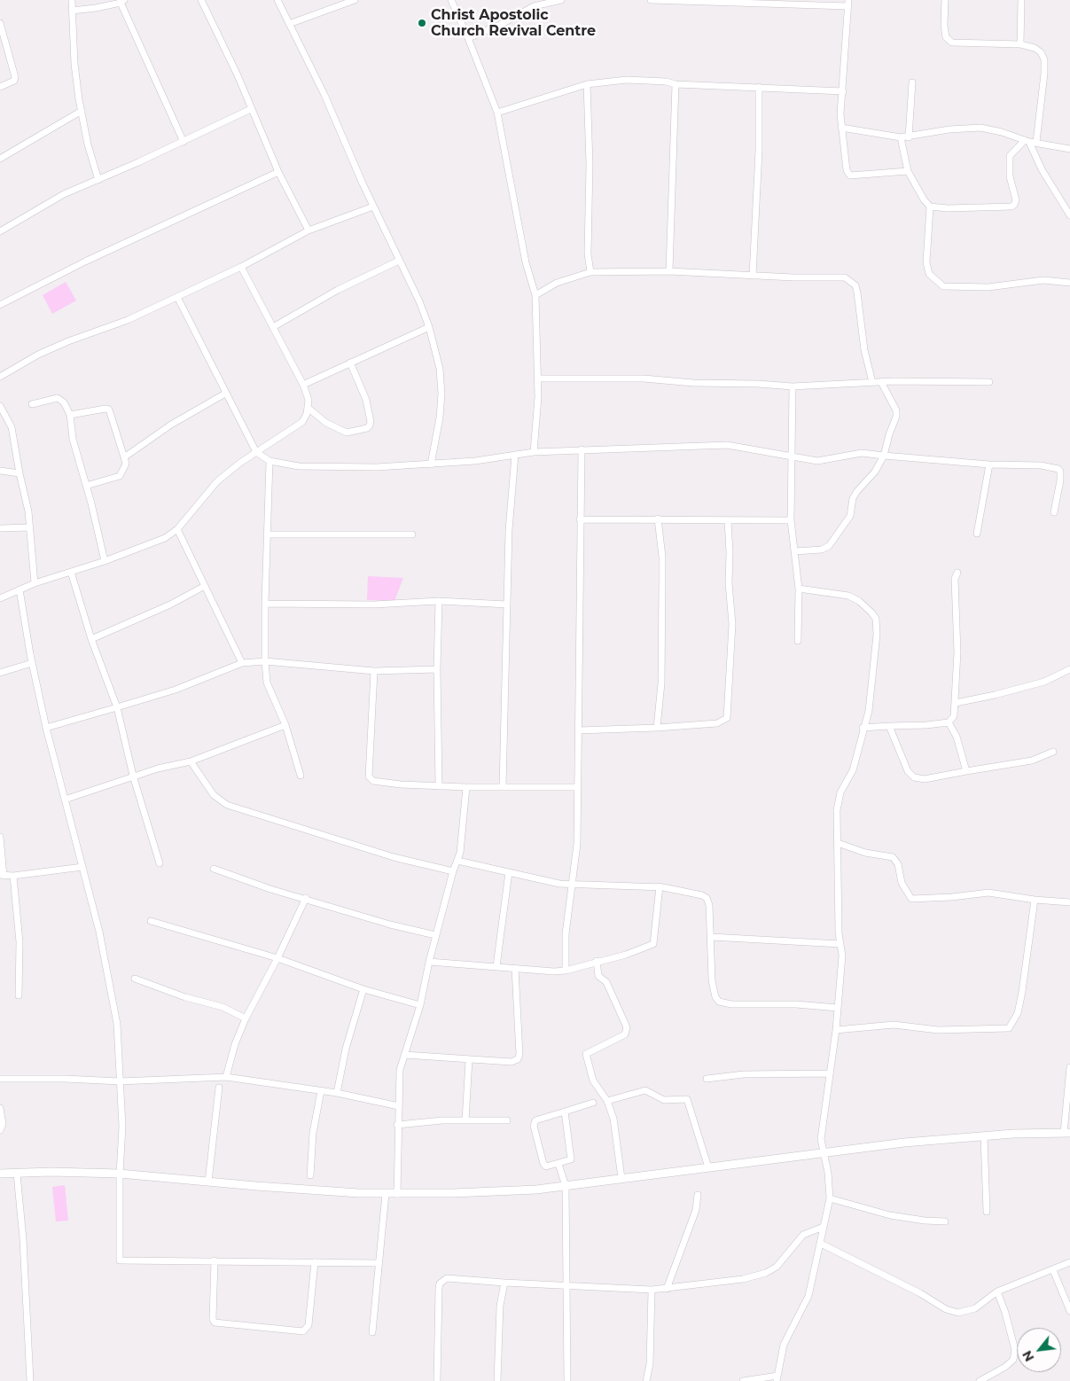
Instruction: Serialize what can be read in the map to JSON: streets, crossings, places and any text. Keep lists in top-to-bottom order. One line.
{"places":["Christ Apostolic Church Revival Centre"],"north":"bottom left"}
